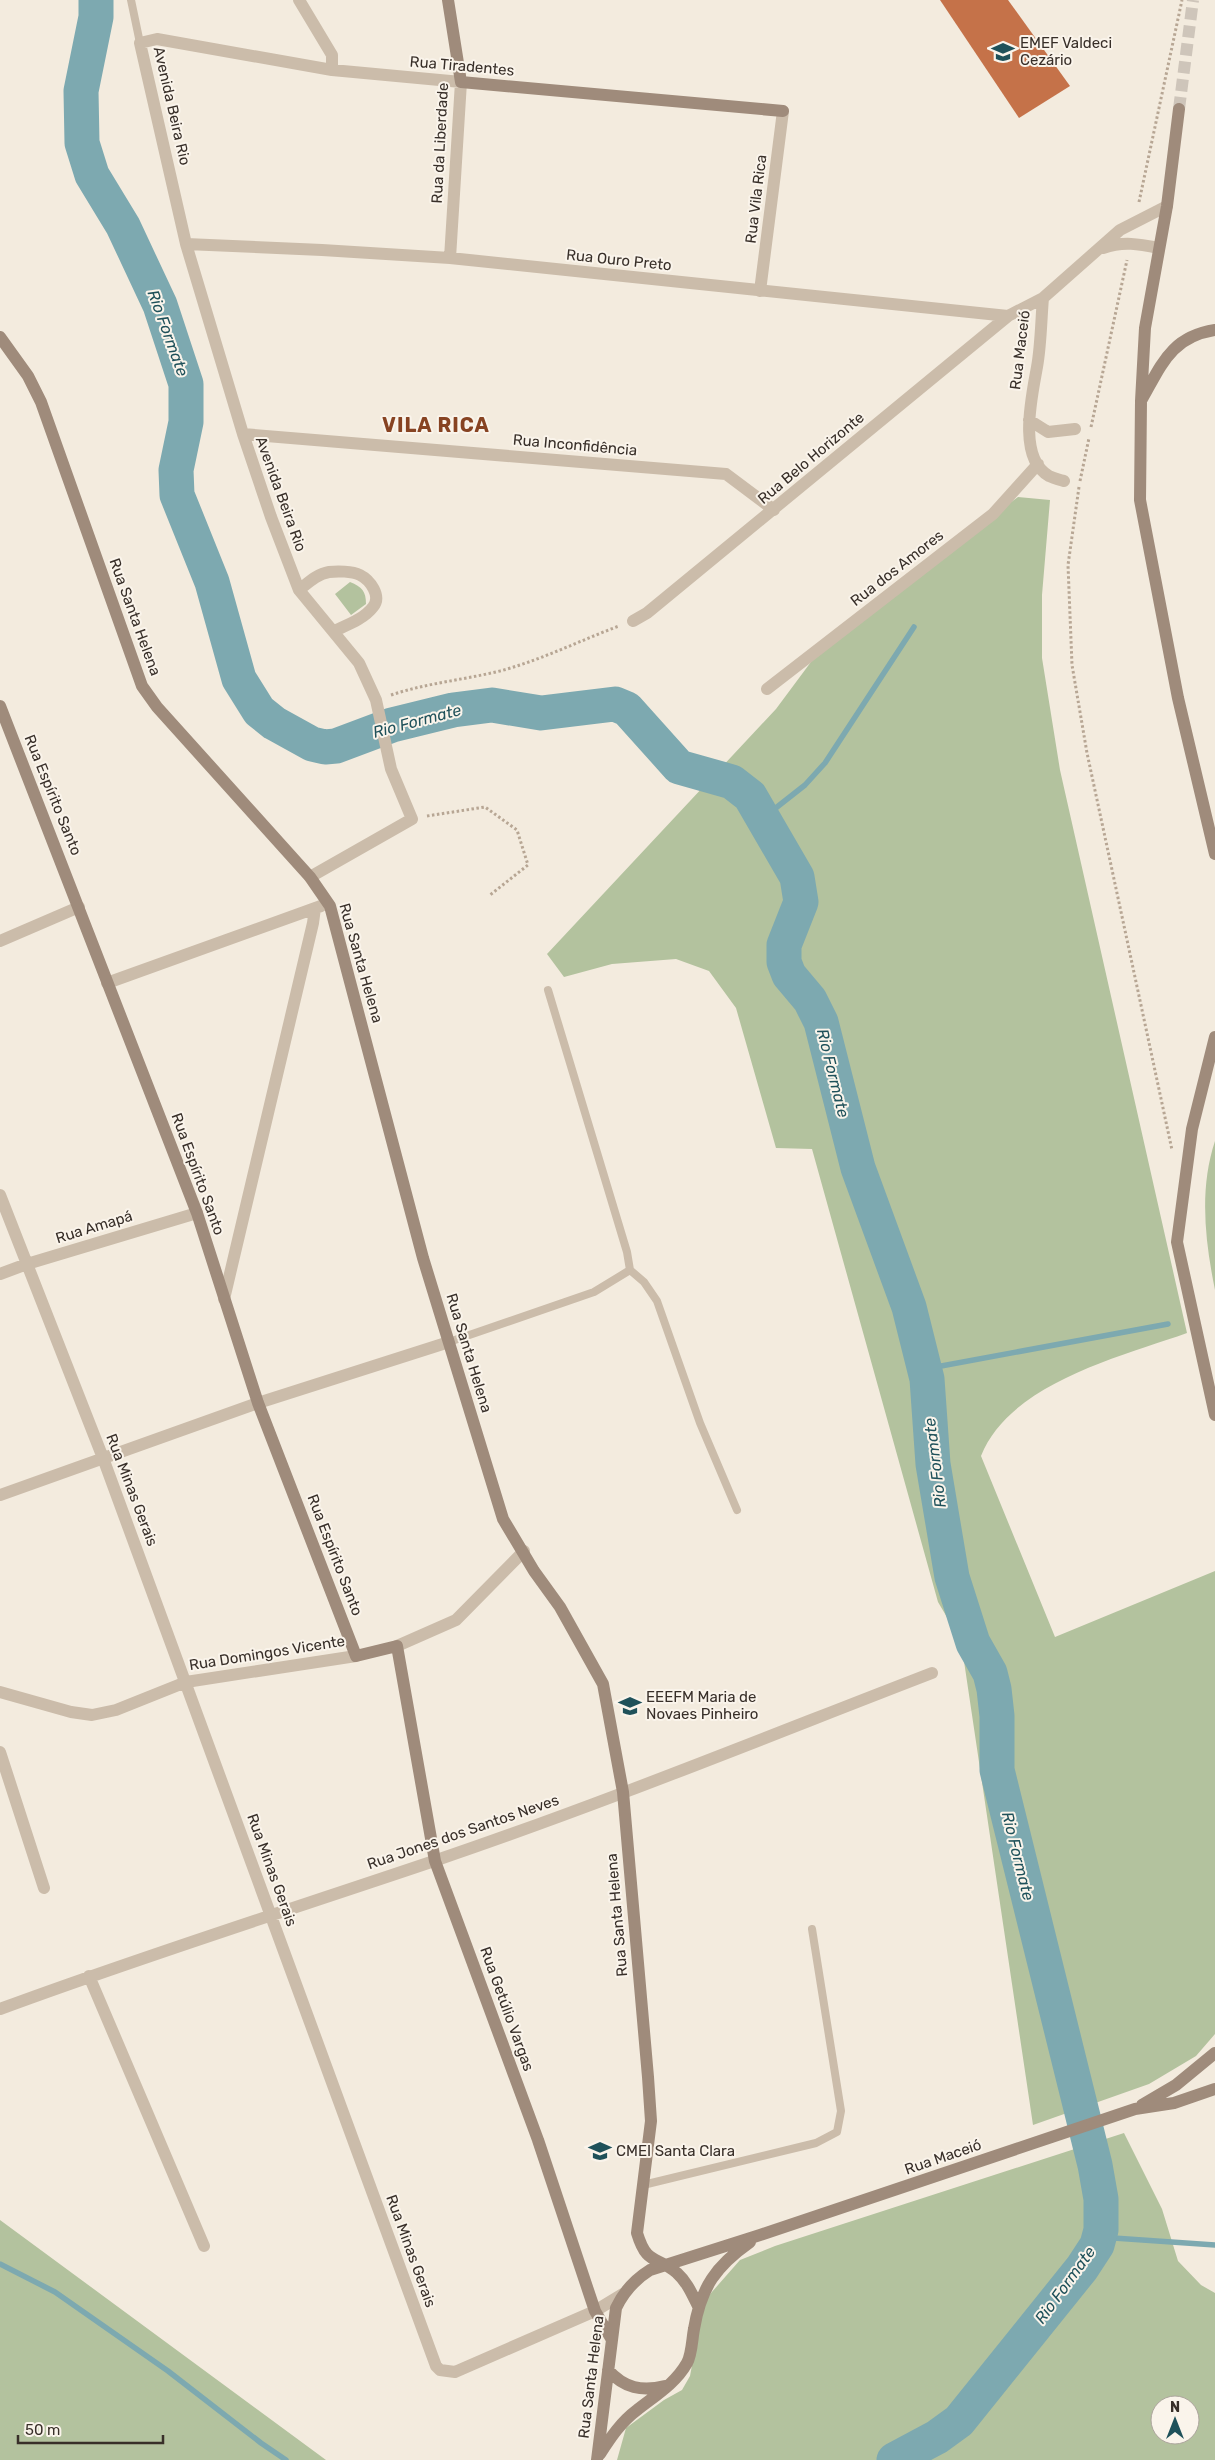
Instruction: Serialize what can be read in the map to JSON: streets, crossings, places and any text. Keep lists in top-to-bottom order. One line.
{"streets":{"street":["Rua Tiradentes","Avenida Beira Rio","Rua da Liberdade","Rua Vila Rica","Rua Ouro Preto","Rua Maceió","Rua Inconfidência","Rua Belo Horizonte","Rua dos Amores","Rua Santa Helena","Rua Espírito Santo","Rua Amapá","Rua Minas Gerais","Rua Domingos Vicente","Rua Jones dos Santos Neves","Rua Getúlio Vargas"]},"crossings":[["Rua Tiradentes","Avenida Beira Rio"],["Rua Tiradentes","Rua da Liberdade"],["Rua Tiradentes","Rua Vila Rica"],["Avenida Beira Rio","Rua Ouro Preto"],["Avenida Beira Rio","Rua Inconfidência"],["Rua da Liberdade","Rua Ouro Preto"],["Rua Vila Rica","Rua Ouro Preto"],["Rua Ouro Preto","Rua Belo Horizonte"],["Rua Maceió","Rua dos Amores"],["Rua Maceió","Rua Santa Helena"],["Rua Maceió","Rua Minas Gerais"],["Rua Maceió","Rua Getúlio Vargas"],["Rua Inconfidência","Rua Belo Horizonte"],["Rua Santa Helena","Rua Minas Gerais"],["Rua Santa Helena","Rua Domingos Vicente"],["Rua Santa Helena","Rua Jones dos Santos Neves"],["Rua Santa Helena","Rua Getúlio Vargas"],["Rua Espírito Santo","Rua Amapá"],["Rua Espírito Santo","Rua Domingos Vicente"],["Rua Amapá","Rua Minas Gerais"],["Rua Minas Gerais","Rua Domingos Vicente"],["Rua Minas Gerais","Rua Jones dos Santos Neves"],["Rua Minas Gerais","Rua Getúlio Vargas"],["Rua Domingos Vicente","Rua Getúlio Vargas"],["Rua Jones dos Santos Neves","Rua Getúlio Vargas"]],"districts":["VILA RICA"],"water":["Rio Formate"],"places":{"school or university":["EMEF Valdeci Cezário","EEEFM Maria de Novaes Pinheiro","CMEI Santa Clara"]},"scale_bar":"50 m","north":"top"}
